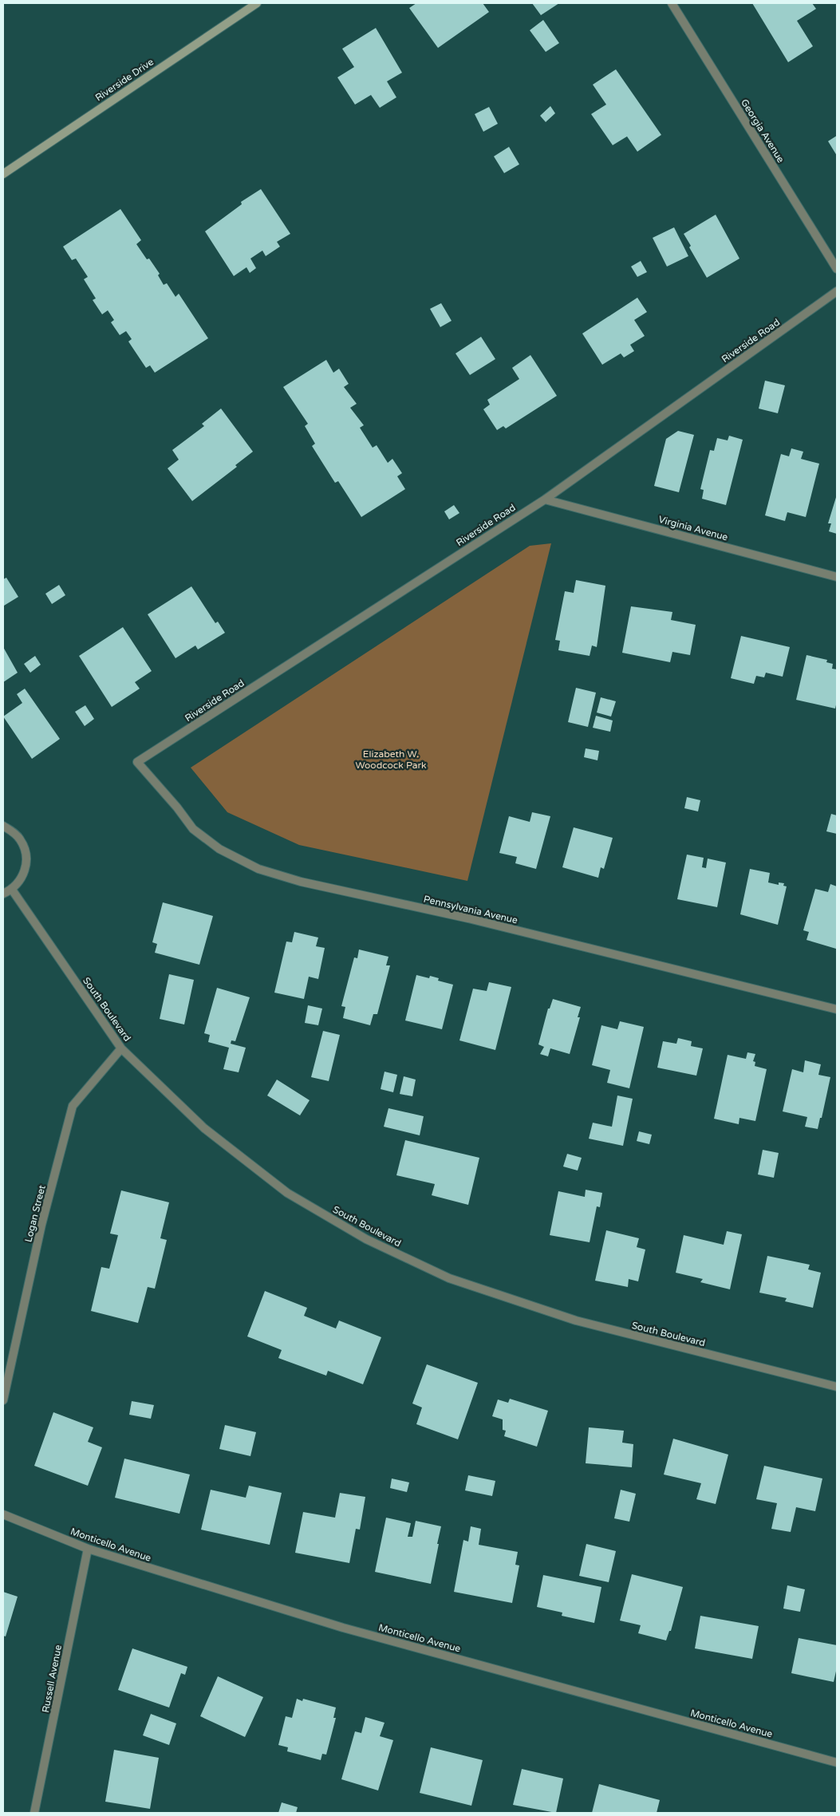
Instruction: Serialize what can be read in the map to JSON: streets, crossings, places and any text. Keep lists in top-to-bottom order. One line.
{"streets":{"street":["Riverside Drive","Georgia Avenue","Riverside Road","Virginia Avenue","Pennsylvania Avenue","South Boulevard","Logan Street","Monticello Avenue","Russell Avenue"]},"crossings":[["Riverside Road","Virginia Avenue"],["Riverside Road","Pennsylvania Avenue"],["South Boulevard","Logan Street"],["Monticello Avenue","Russell Avenue"]],"parks":["Elizabeth W. Woodcock Park"]}
